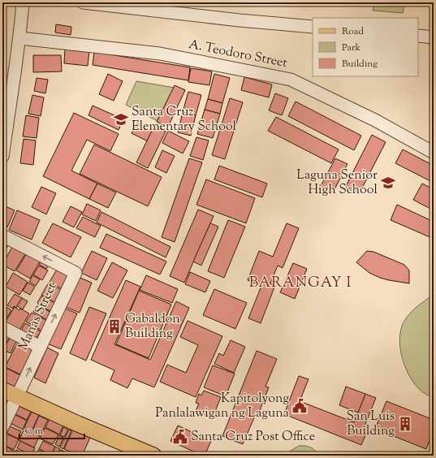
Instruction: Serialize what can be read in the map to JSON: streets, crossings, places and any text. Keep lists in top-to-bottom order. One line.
{"streets":{"street":["A. Teodoro Street","Manas Street"]},"districts":["BARANGAY I"],"places":{"school or university":["Santa Cruz Elementary School","Laguna Senior High School"],"building":["Gabaldon Building","San Luis Building"],"public building":["Kapitolyong Panlalawigan ng Laguna","Santa Cruz Post Office"]},"legend":["Road","Park","Building"],"scale_bar":"50 m"}
